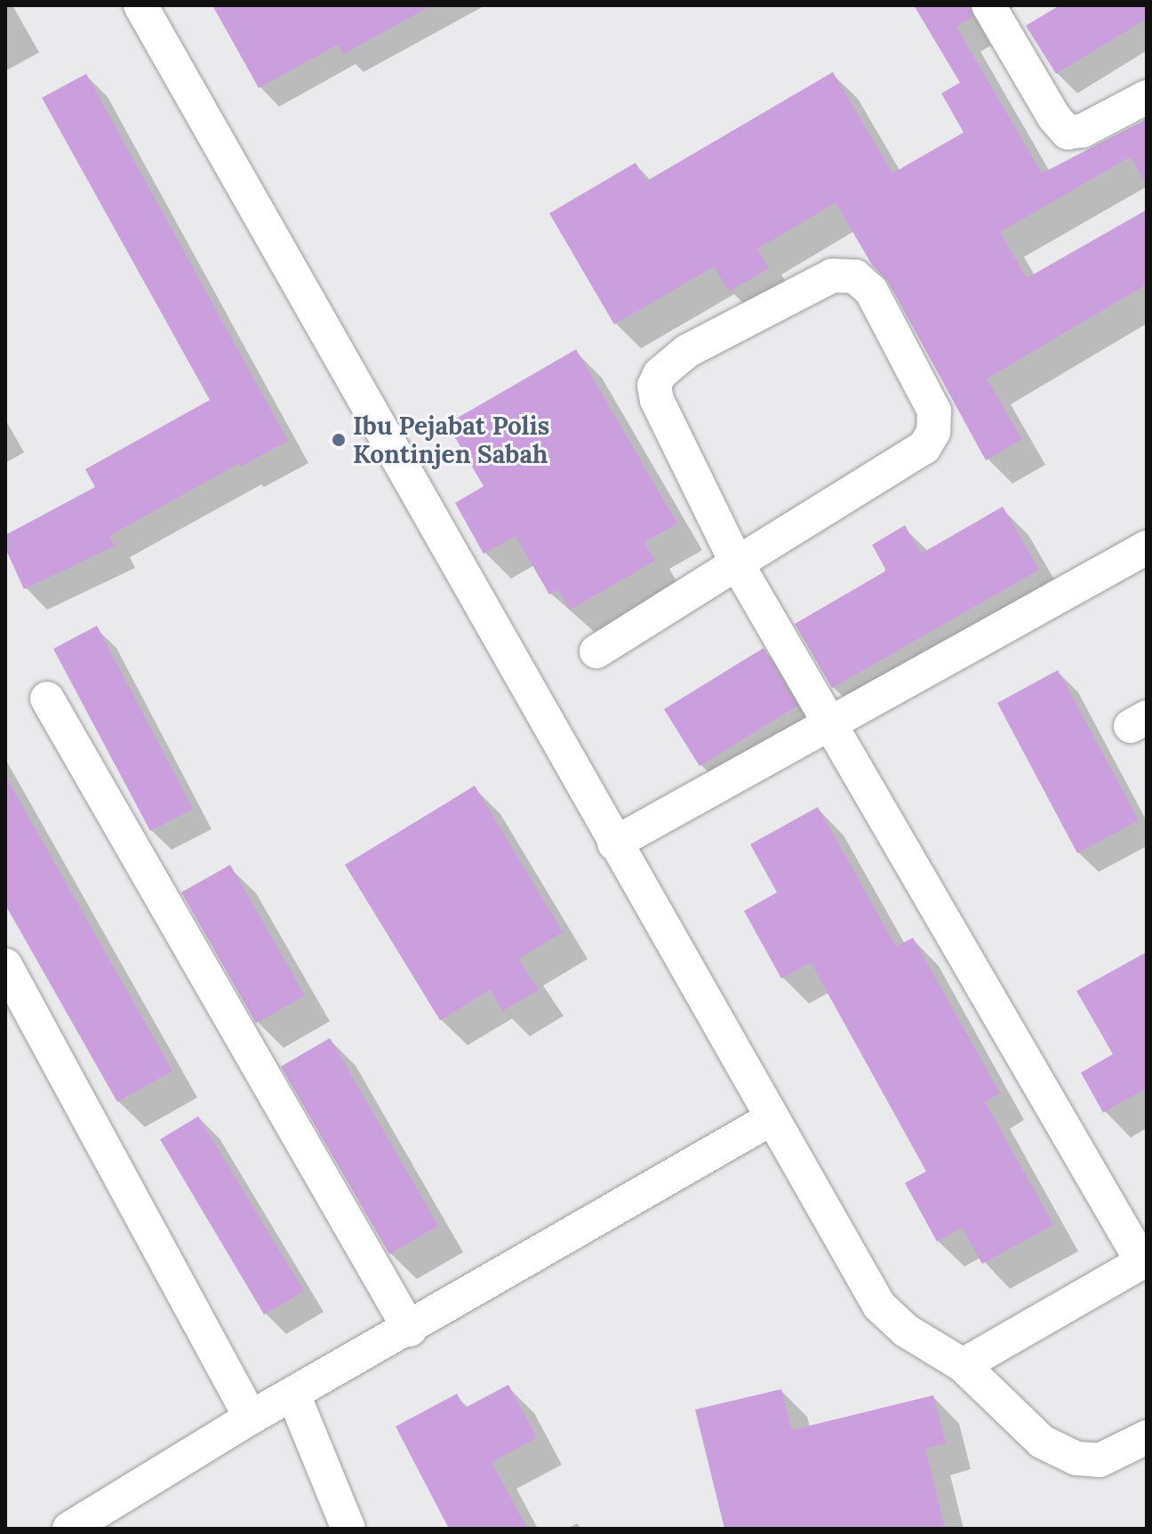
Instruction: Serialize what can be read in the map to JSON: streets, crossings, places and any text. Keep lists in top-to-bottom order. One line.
{"places":["Ibu Pejabat Polis Kontinjen Sabah"]}
